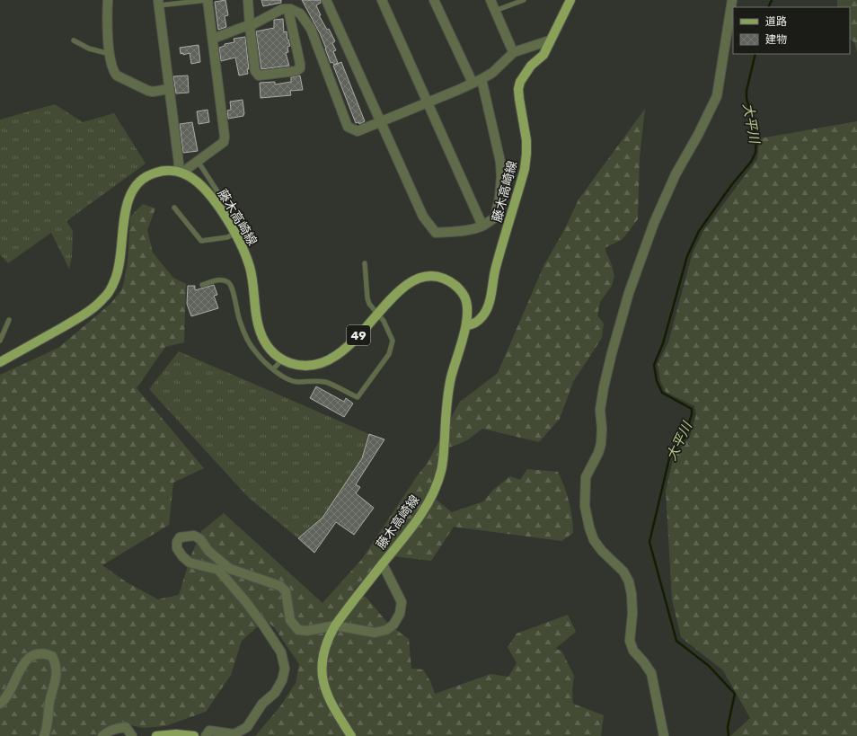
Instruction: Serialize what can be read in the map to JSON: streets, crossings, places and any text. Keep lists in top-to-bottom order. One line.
{"streets":{"main road":["藤木高崎線","49"]},"water":["大平川"],"legend":["道路","建物"]}
